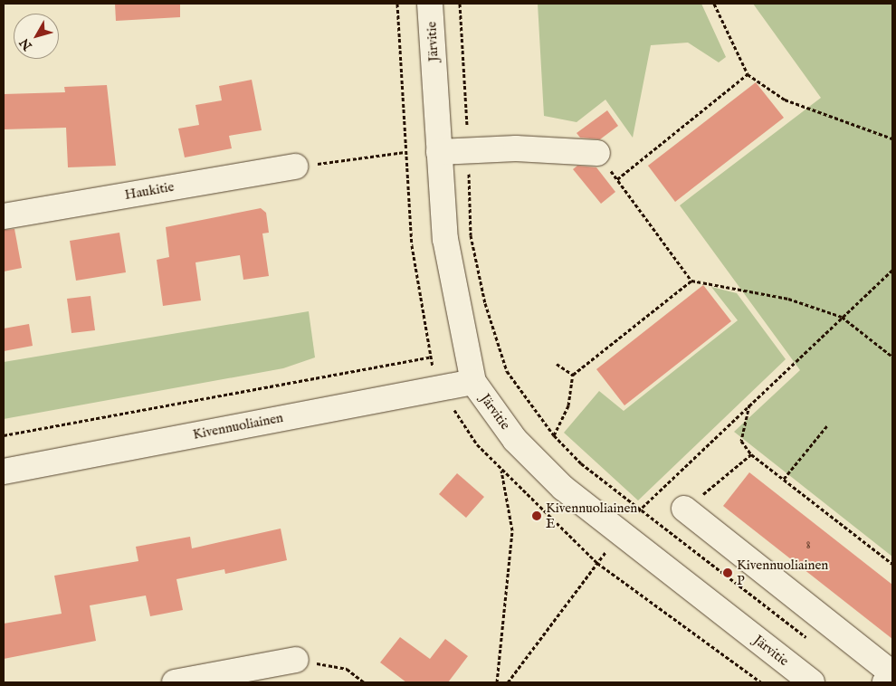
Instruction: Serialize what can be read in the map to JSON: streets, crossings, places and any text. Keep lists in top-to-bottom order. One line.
{"streets":{"street":["Järvitie","Haukitie","Kivennuoliainen"]},"crossings":[["Järvitie","Kivennuoliainen"]],"places":["Kivennuoliainen E","Kivennuoliainen P"],"house_numbers":["8"],"north":"bottom left"}
